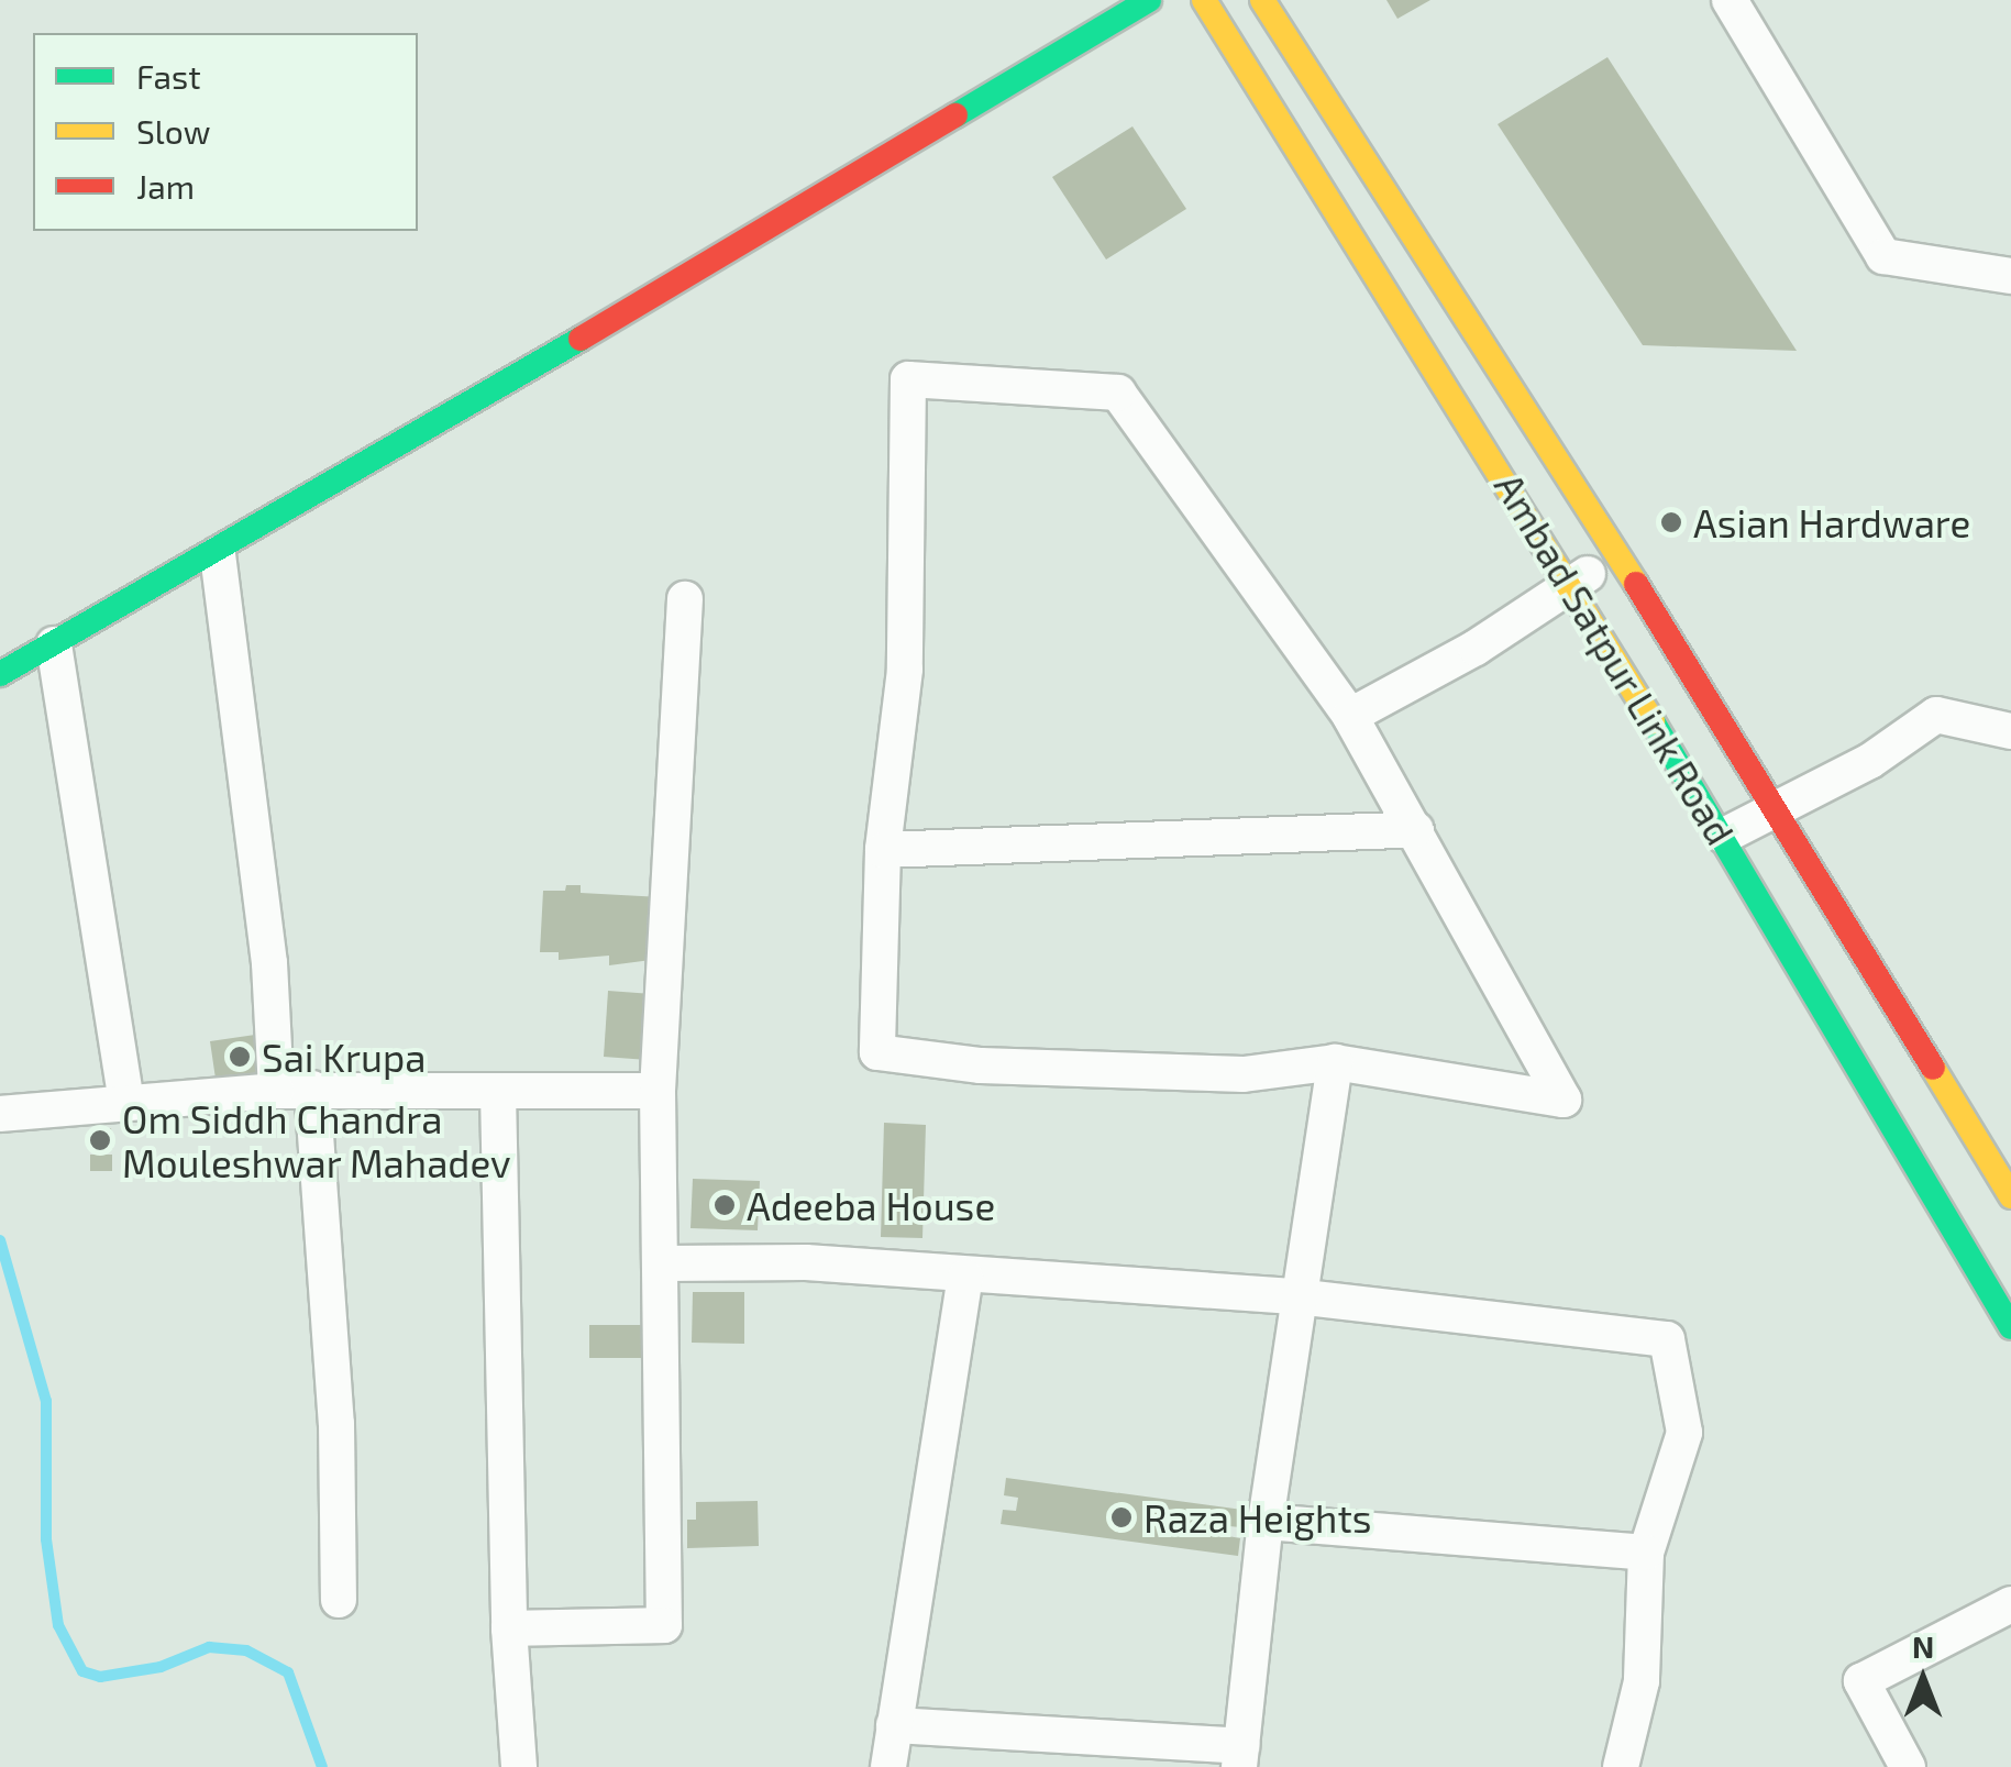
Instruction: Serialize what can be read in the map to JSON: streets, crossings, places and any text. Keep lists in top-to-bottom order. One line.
{"streets":{"main road":["Ambad Satpur Link Road"]},"places":["Asian Hardware","Sai Krupa","Om Siddh Chandra Mouleshwar Mahadev","Adeeba House","Raza Heights"],"legend":["Fast","Slow","Jam"],"north":"top"}
